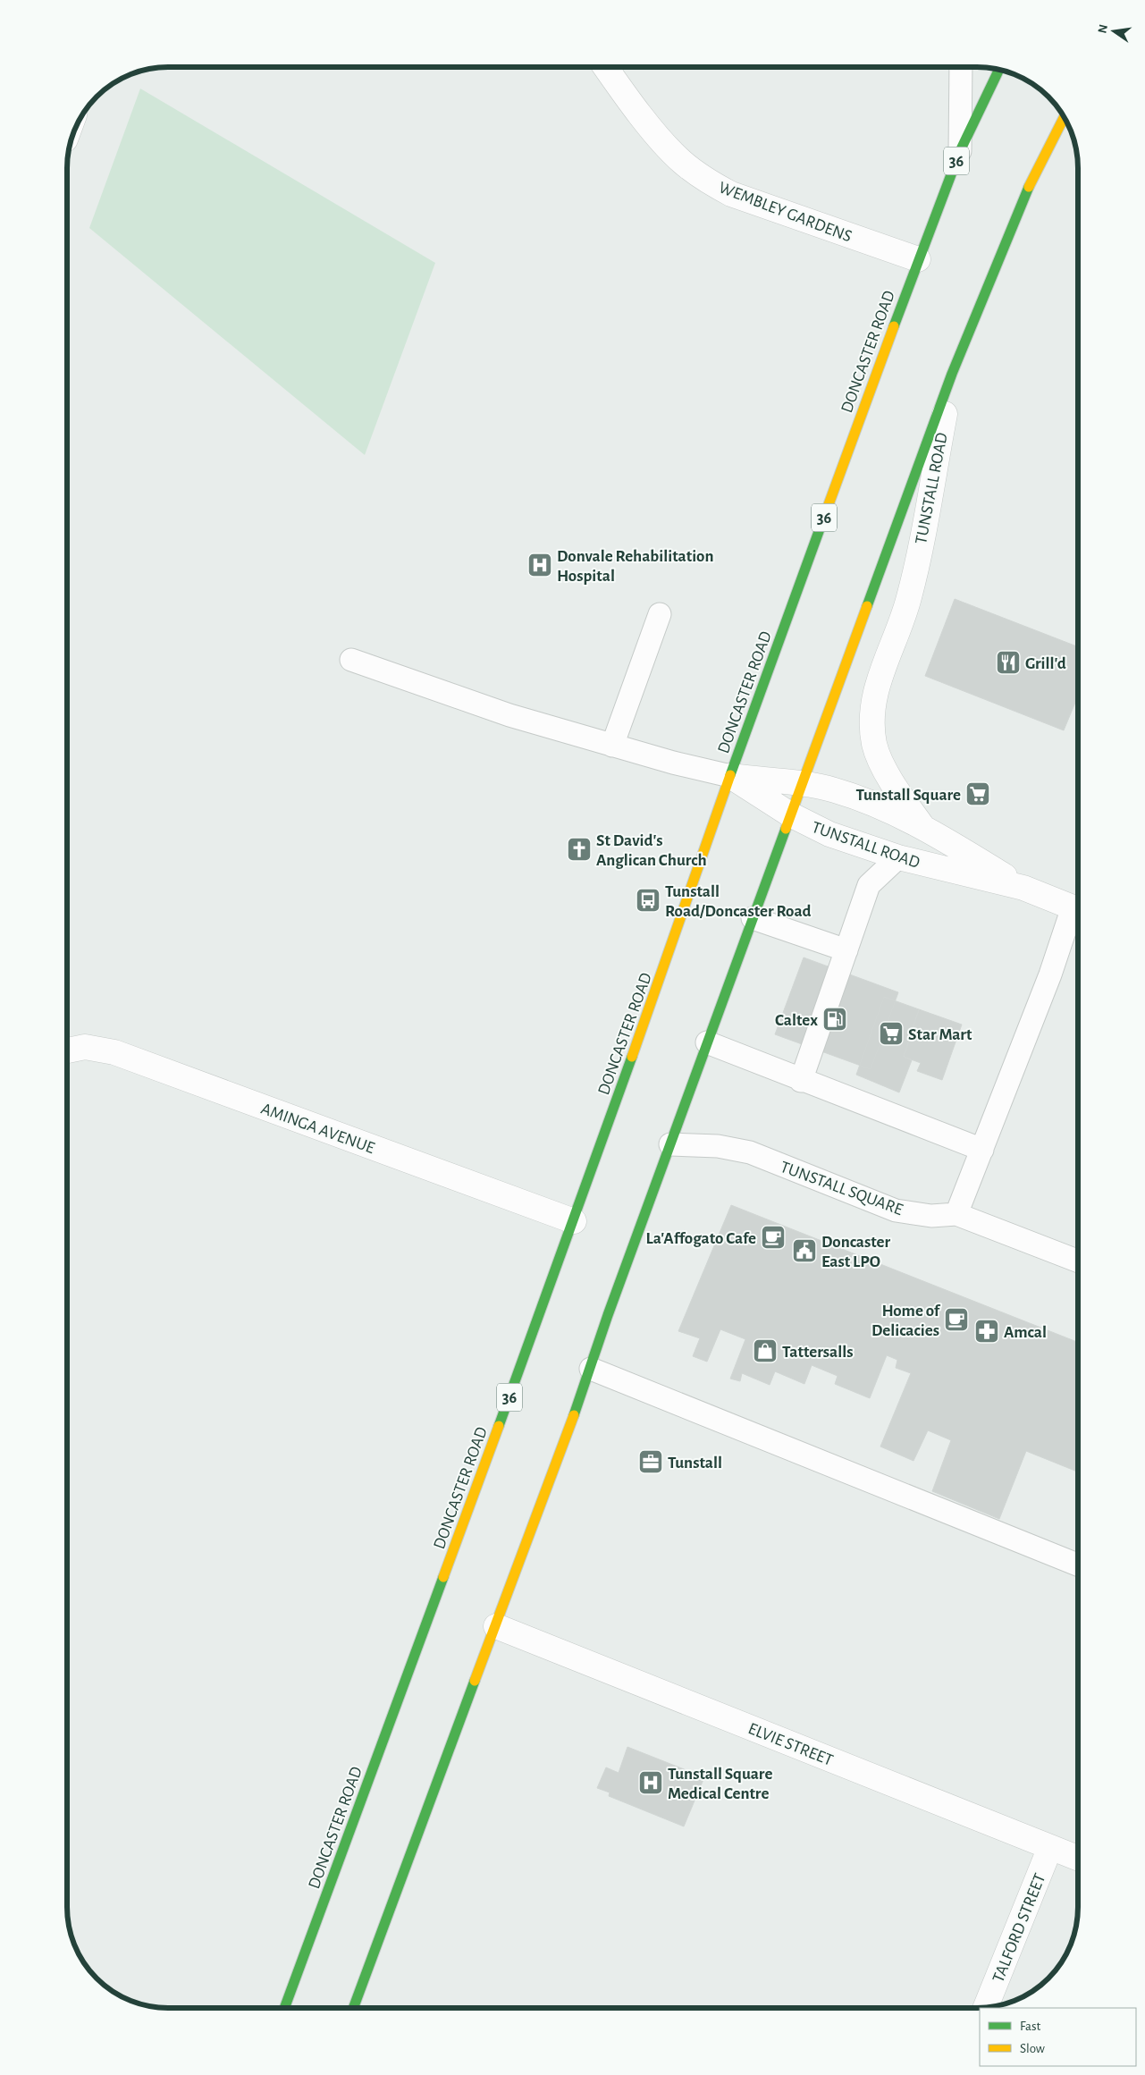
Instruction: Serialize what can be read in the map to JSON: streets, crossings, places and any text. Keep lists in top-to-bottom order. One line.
{"streets":{"main road":["36","DONCASTER ROAD"],"street":["WEMBLEY GARDENS","TUNSTALL ROAD","AMINGA AVENUE","ELVIE STREET","TALFORD STREET"],"lane":["TUNSTALL SQUARE"]},"crossings":[["WEMBLEY GARDENS","DONCASTER ROAD"],["DONCASTER ROAD","TUNSTALL ROAD"],["DONCASTER ROAD","AMINGA AVENUE"],["ELVIE STREET","TALFORD STREET"]],"places":{"hospital":["Donvale Rehabilitation Hospital","Tunstall Square Medical Centre"],"restaurant":["Grill'd"],"supermarket":["Tunstall Square","Star Mart"],"church":["St David's Anglican Church"],"bus stop":["Tunstall Road/Doncaster Road"],"fuel station":["Caltex"],"cafe":["La'Affogato Cafe","Home of Delicacies"],"public building":["Doncaster East LPO"],"pharmacy":["Amcal"],"shop":["Tattersalls"],"office":["Tunstall"]},"legend":["Fast","Slow"],"north":"left"}
